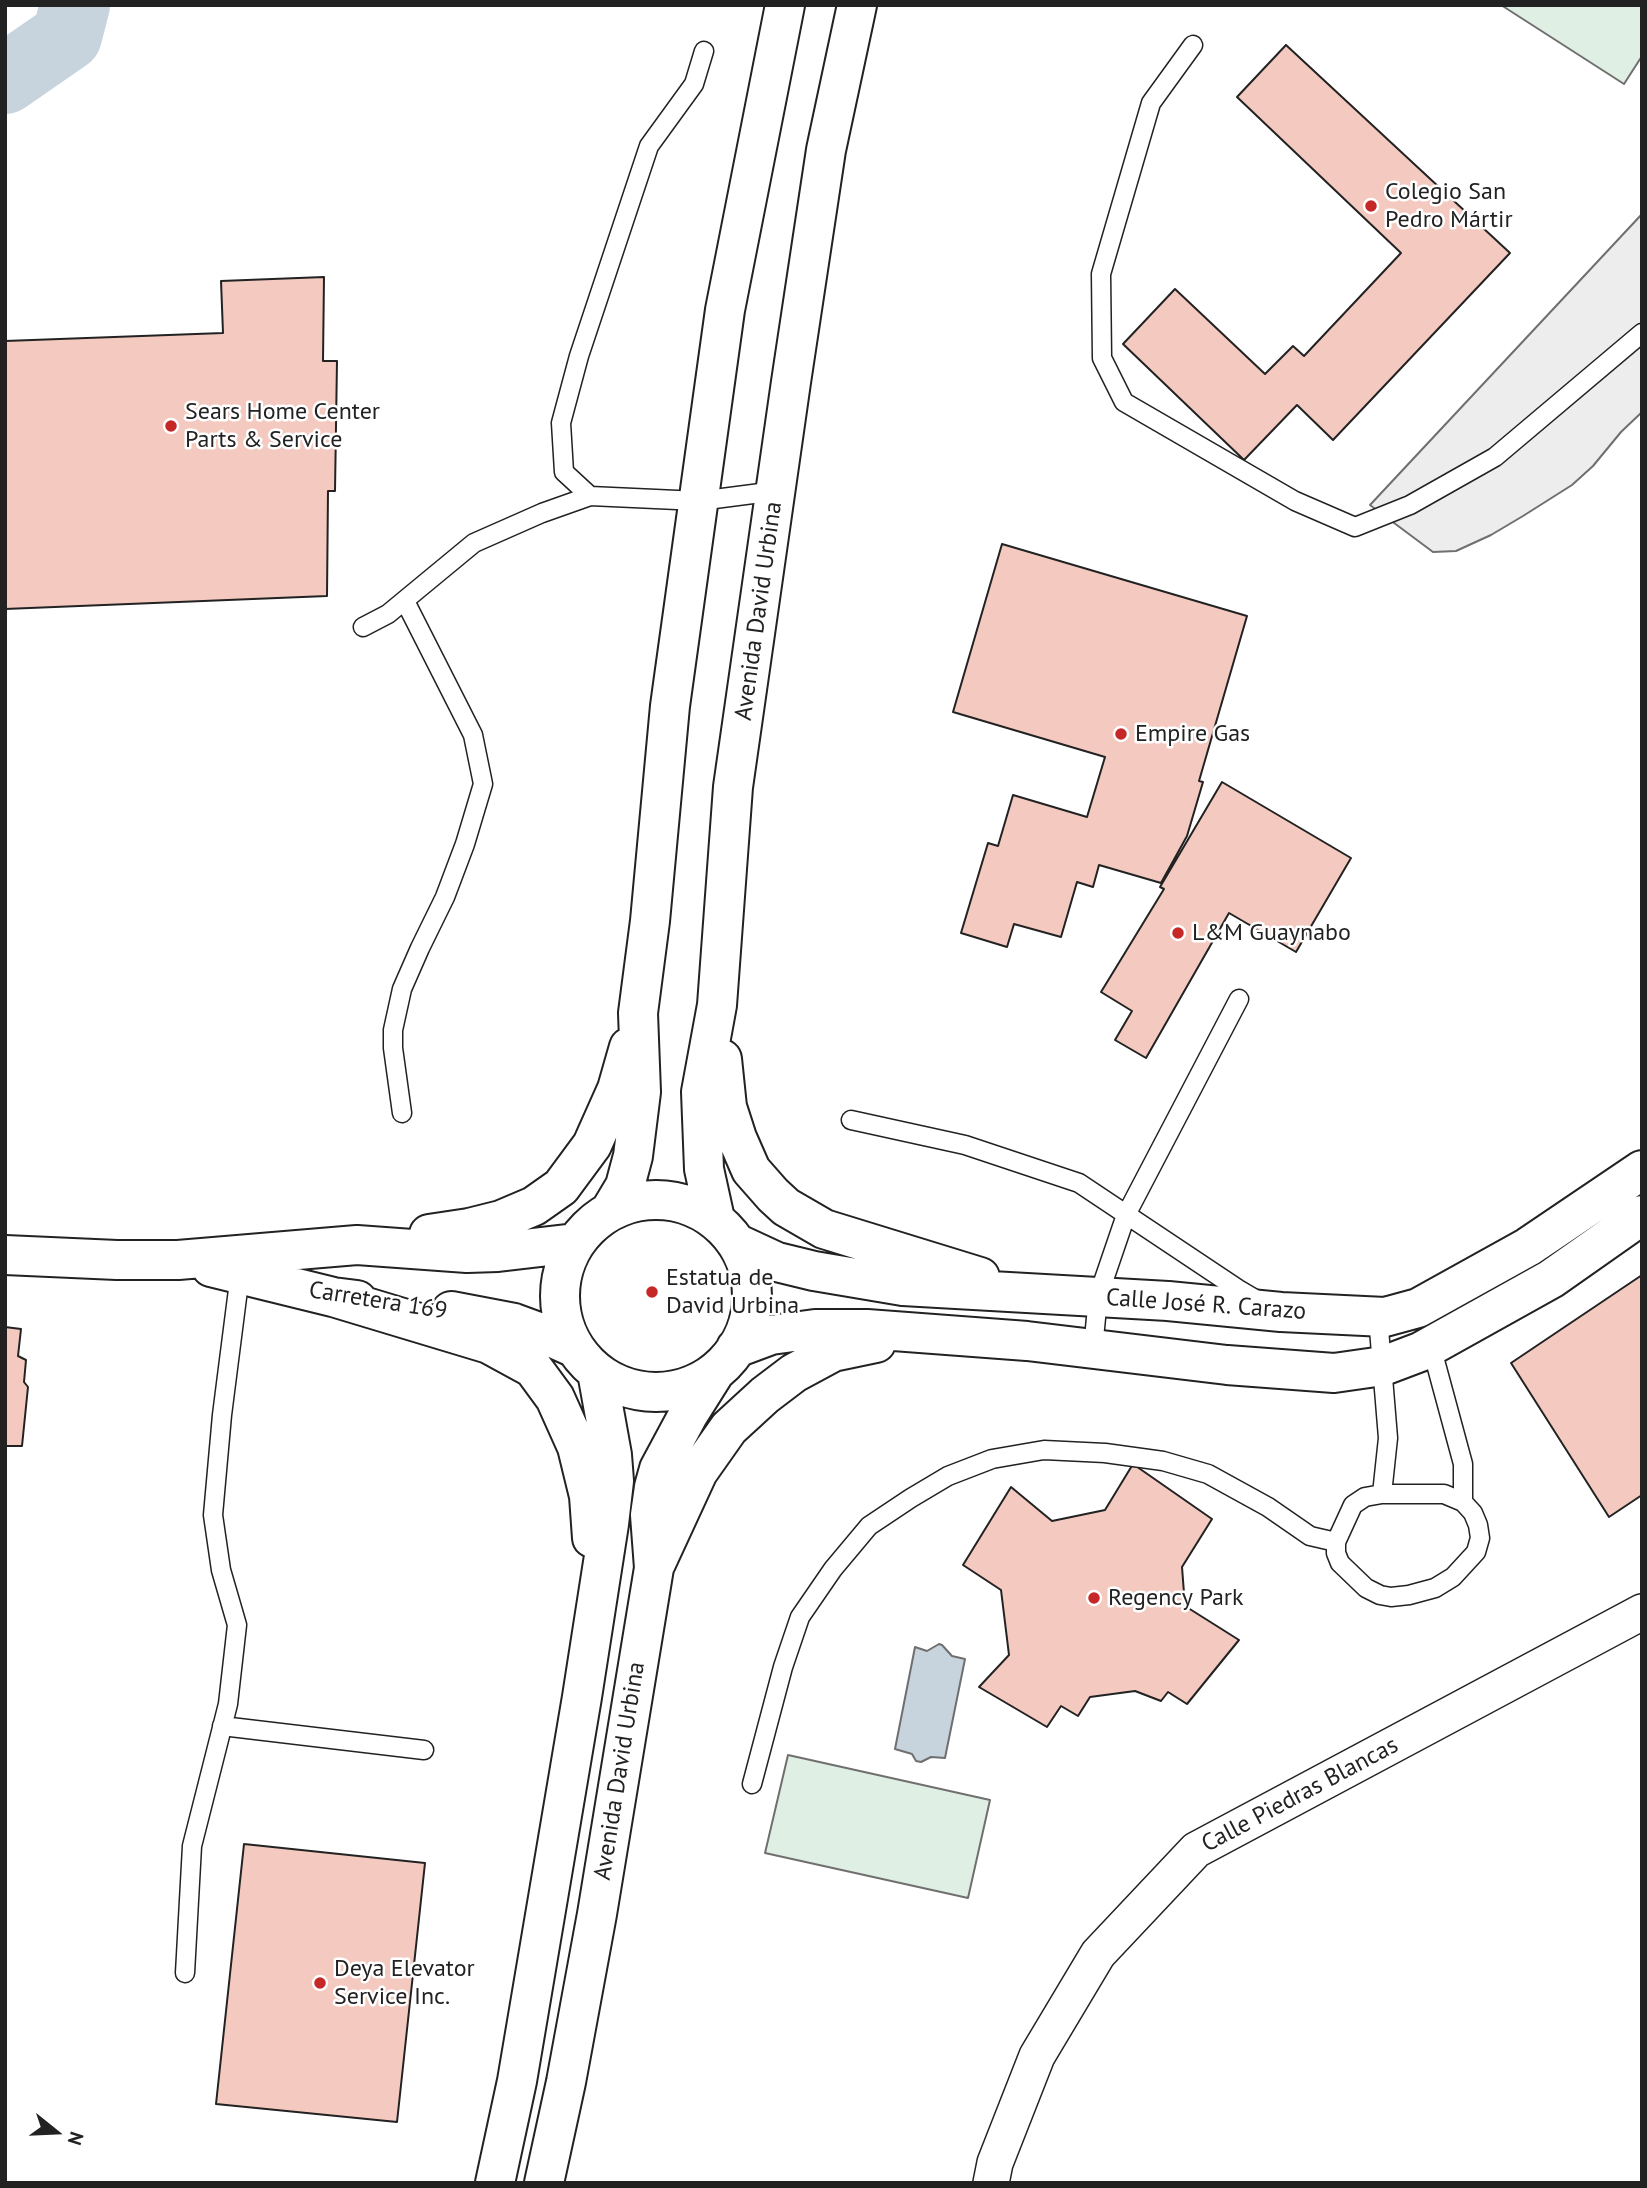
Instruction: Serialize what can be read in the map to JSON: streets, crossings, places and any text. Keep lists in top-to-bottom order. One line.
{"streets":{"street":["Avenida David Urbina","Carretera 169","Calle José R. Carazo","Calle Piedras Blancas"]},"crossings":[["Avenida David Urbina","Carretera 169"],["Avenida David Urbina","Calle José R. Carazo"],["Carretera 169","Calle José R. Carazo"]],"places":["Colegio San Pedro Mártir","Sears Home Center Parts & Service","Empire Gas","L&M Guaynabo","Estatua de David Urbina","Regency Park","Deya Elevator Service Inc."],"north":"right"}
